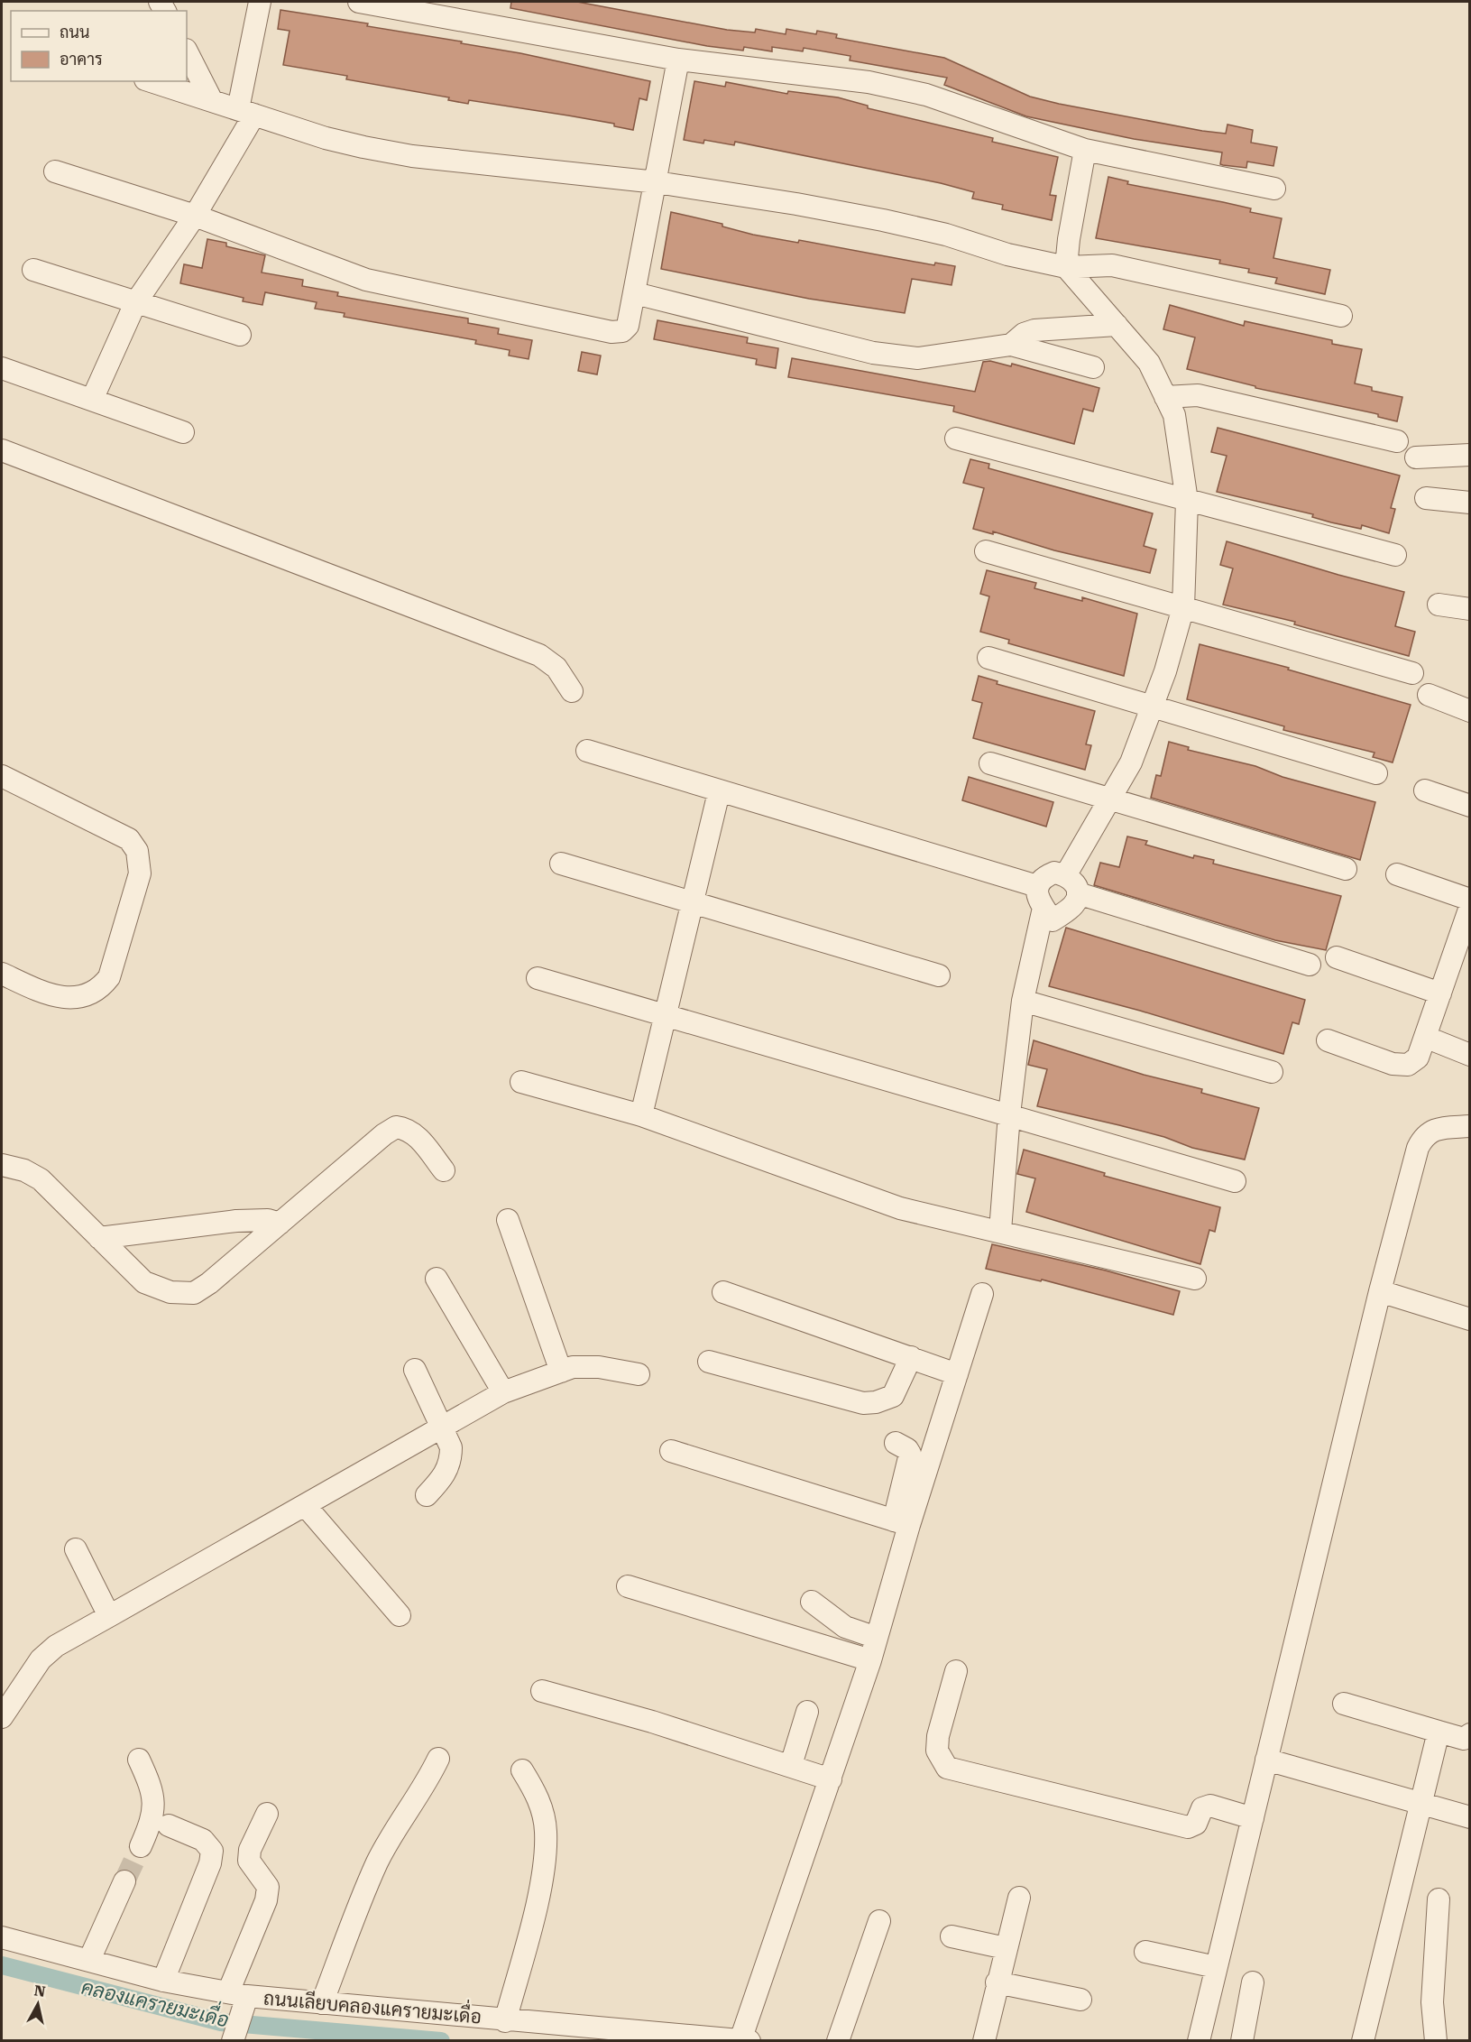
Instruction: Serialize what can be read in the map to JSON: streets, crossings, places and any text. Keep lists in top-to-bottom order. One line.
{"streets":{"street":["ถนนเลียบคลองแครายมะเดื่อ"]},"water":["คลองแครายมะเดื่อ"],"legend":["ถนน","อาคาร"],"north":"top"}
